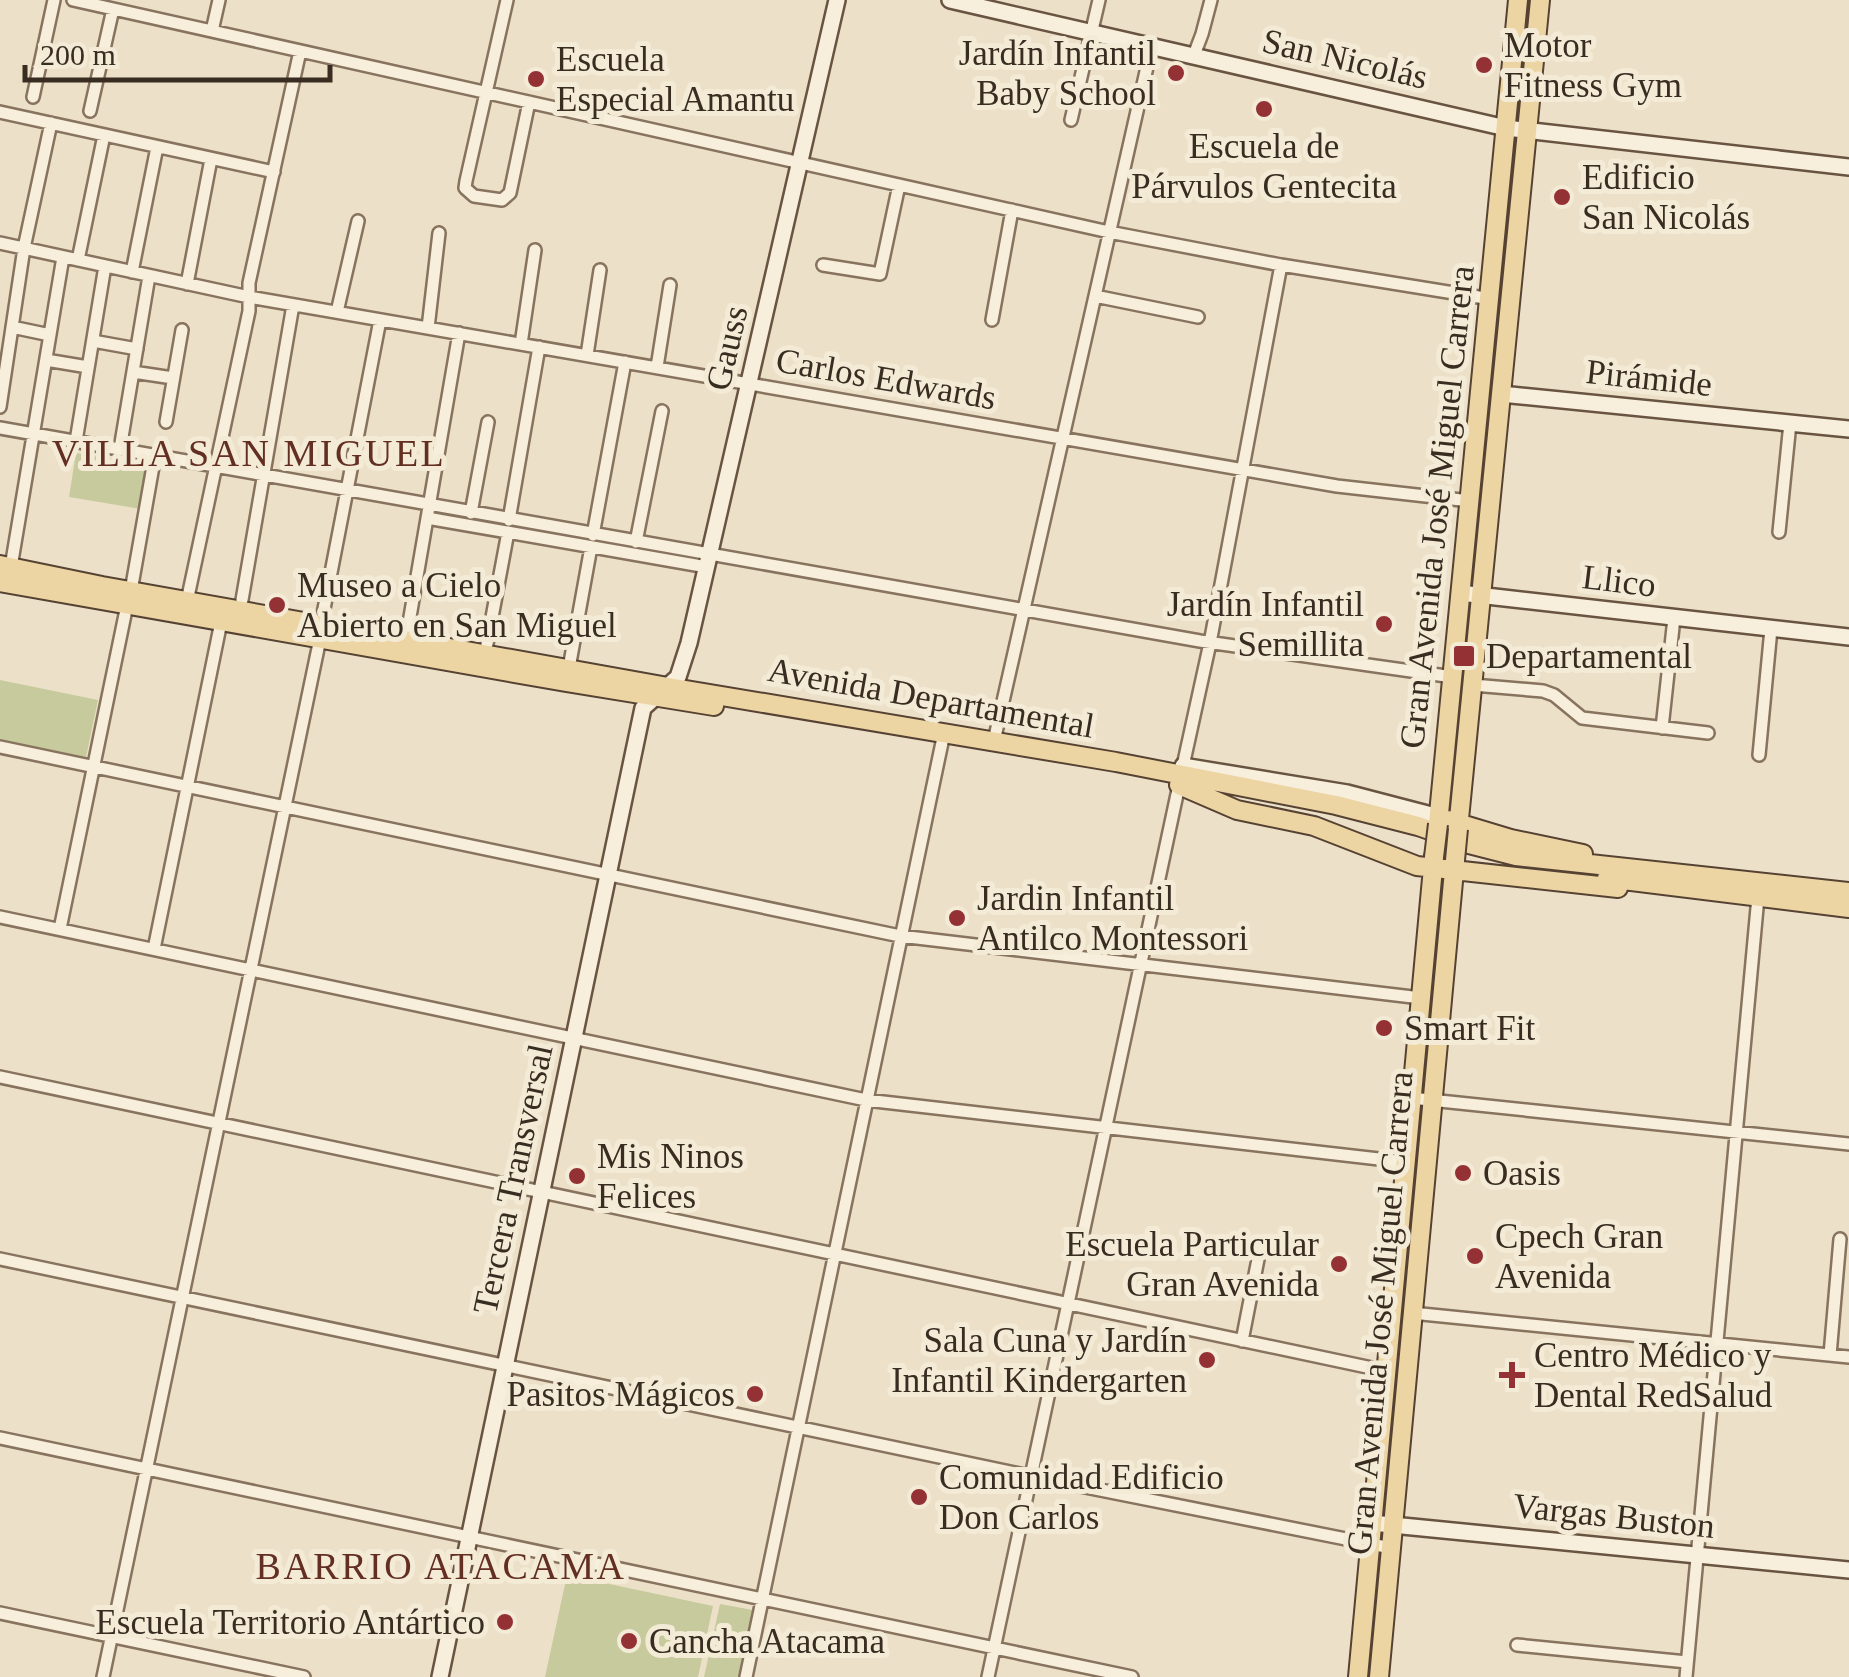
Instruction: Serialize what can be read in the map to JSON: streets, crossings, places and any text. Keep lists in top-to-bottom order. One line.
{"streets":{"main road":["Gran Avenida José Miguel Carrera","Avenida Departamental"],"street":["San Nicolás","Gauss","Pirámide","Carlos Edwards","Llico","Tercera Transversal","Vargas Buston"]},"crossings":[["San Nicolás","Gran Avenida José Miguel Carrera"],["Gauss","Carlos Edwards"],["Gauss","Avenida Departamental"],["Gauss","Tercera Transversal"],["Pirámide","Gran Avenida José Miguel Carrera"],["Carlos Edwards","Gran Avenida José Miguel Carrera"],["Gran Avenida José Miguel Carrera","Llico"],["Gran Avenida José Miguel Carrera","Avenida Departamental"],["Gran Avenida José Miguel Carrera","Vargas Buston"],["Avenida Departamental","Tercera Transversal"]],"districts":["VILLA SAN MIGUEL","BARRIO ATACAMA"],"places":{"other":["Motor Fitness Gym","Jardín Infantil Baby School","Escuela Especial Amantu","Escuela de Párvulos Gentecita","Edificio San Nicolás","Museo a Cielo Abierto en San Miguel","Jardín Infantil Semillita","Jardin Infantil Antilco Montessori","Smart Fit","Oasis","Mis Ninos Felices","Cpech Gran Avenida","Escuela Particular Gran Avenida","Sala Cuna y Jardín Infantil Kindergarten","Pasitos Mágicos","Comunidad Edificio Don Carlos","Escuela Territorio Antártico","Cancha Atacama"],"transit":["Departamental"],"health":["Centro Médico y Dental RedSalud"]},"scale_bar":"200 m"}
